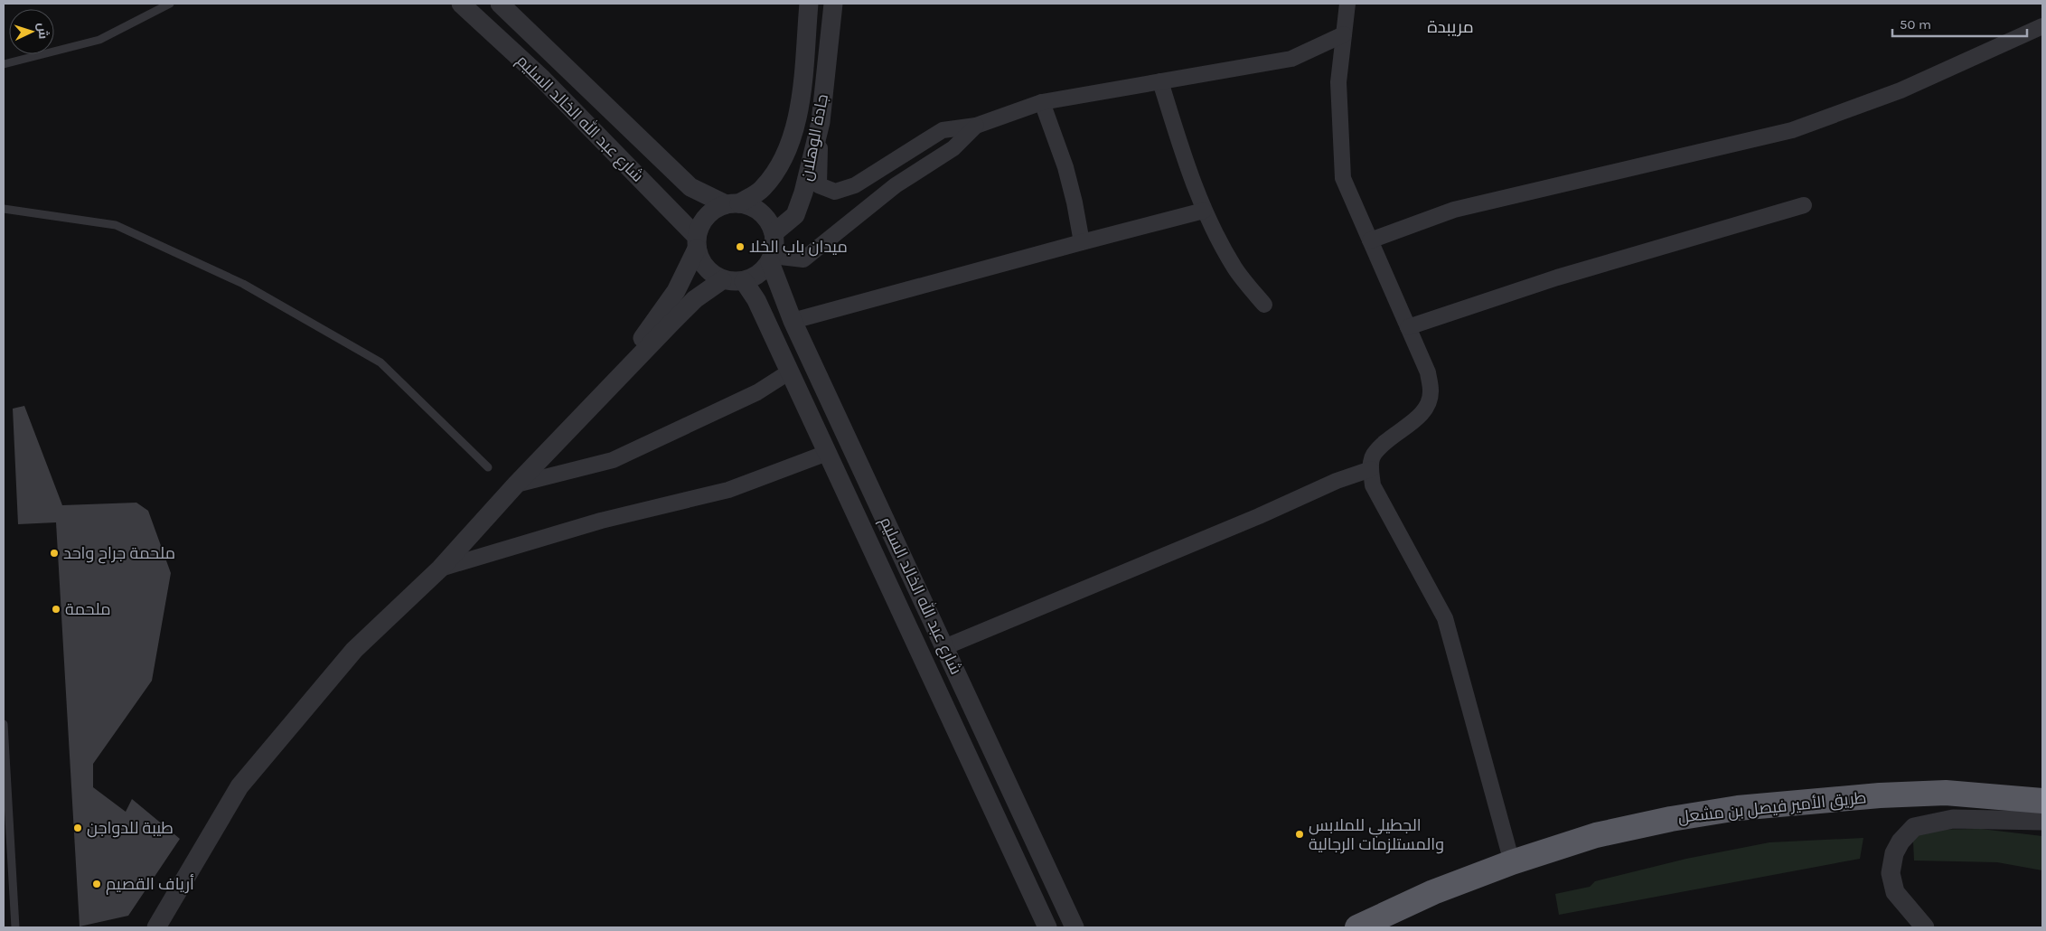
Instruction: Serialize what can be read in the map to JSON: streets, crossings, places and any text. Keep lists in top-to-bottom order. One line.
{"streets":{"highway":["طريق الأمير فيصل بن مشعل"],"street":["شارع عبد الله الخالد السليم","جادة الوهلان"]},"crossings":[["شارع عبد الله الخالد السليم","جادة الوهلان"]],"districts":["مريبدة"],"places":["ميدان باب الخلا","ملحمة جراح واحد","ملحمة","طيبة للدواجن","الجطيلي للملابس والمستلزمات الرجالية","أرياف القصيم"],"scale_bar":"50 m","north":"right"}
